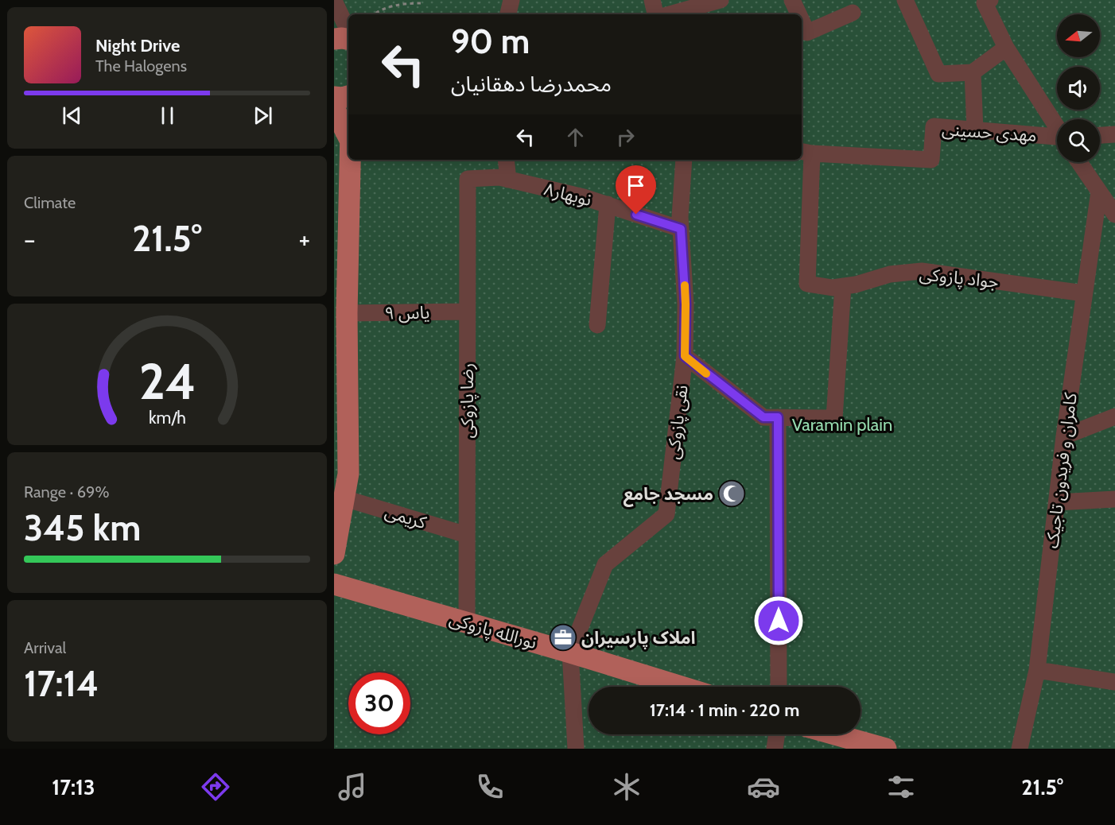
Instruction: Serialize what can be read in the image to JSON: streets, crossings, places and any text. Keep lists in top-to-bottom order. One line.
{"streets":{"main road":["نورالله پازوکی"],"street":["مهدی حسینی","نوبهار۸","جواد پازوکی","یاس ۹","رضا پازوکی","نقی پازوکی","کامران و فریدون تاجیک","کریمی"]},"crossings":[["مهدی حسینی","جواد پازوکی"],["نوبهار۸","رضا پازوکی"],["جواد پازوکی","کامران و فریدون تاجیک"],["یاس ۹","رضا پازوکی"],["رضا پازوکی","کریمی"],["رضا پازوکی","نورالله پازوکی"],["نقی پازوکی","نورالله پازوکی"]],"parks":["Varamin plain"],"places":{"mosque":["مسجد جامع"],"office":["املاک پارسیران"]},"north":"left","page":{"turn":["90 m","محمدرضا دهقانیان"],"song":["Night Drive","The Halogens"],"tile":["Climate",["Range · 69%","345 km"],["Arrival","17:14"]],"heat":["−","21.5°","+"],"limit":"30","trip":"17:14 · 1 min · 220 m","tabs":["17:13","21.5°"],"gauge":["24","km/h"]}}
